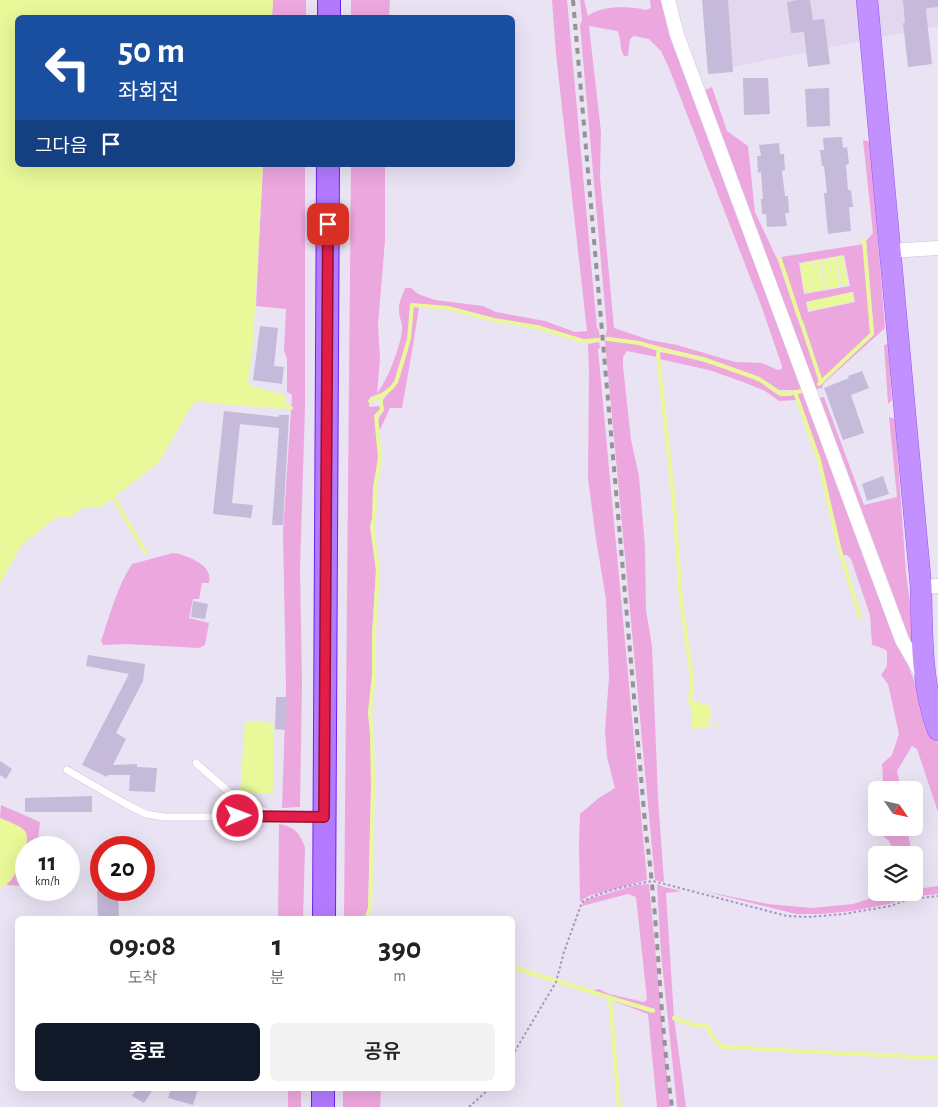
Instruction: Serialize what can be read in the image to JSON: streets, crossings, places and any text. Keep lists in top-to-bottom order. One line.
{"north":"bottom right","page":{"turn":["50 m","좌회전"],"then":"그다음","speed":"11 km/h","limit":"20","eta":["09:08","도착","1","분","390","m"],"buttons":["종료","공유"]}}
